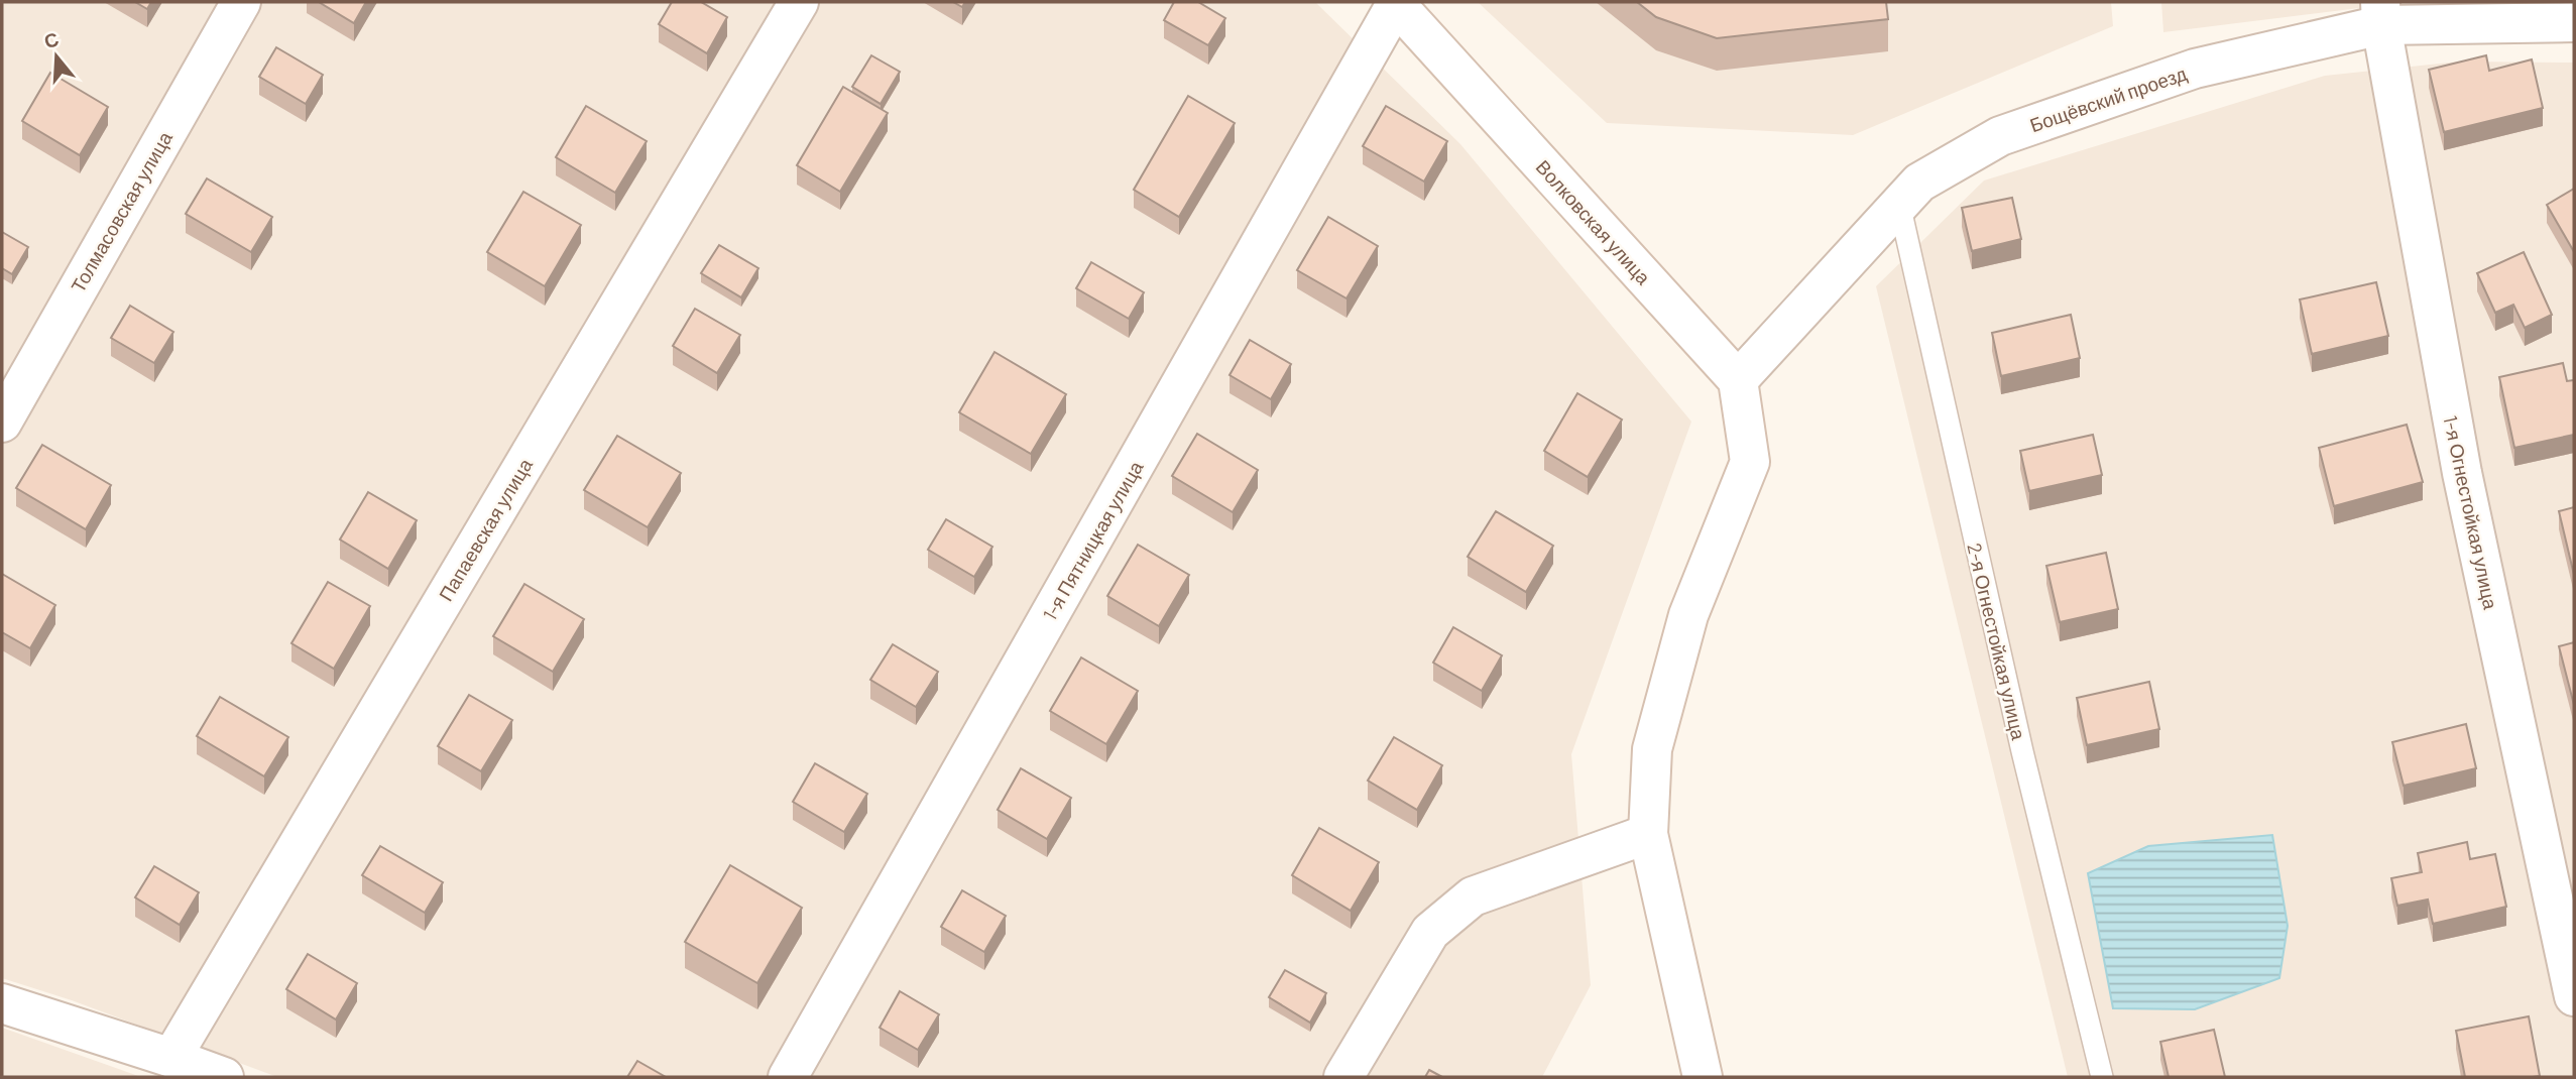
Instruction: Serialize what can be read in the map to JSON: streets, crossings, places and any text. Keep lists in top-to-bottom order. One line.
{"streets":{"street":["Бощёвский проезд","Толмасовская улица","Волковская улица","1-я Огнестойкая улица","Папаевская улица","1-я Пятницкая улица"],"lane":["2-я Огнестойкая улица"]},"crossings":[["Бощёвский проезд","Волковская улица"],["Бощёвский проезд","1-я Огнестойкая улица"],["Бощёвский проезд","2-я Огнестойкая улица"],["Волковская улица","1-я Пятницкая улица"]],"north":"top"}
